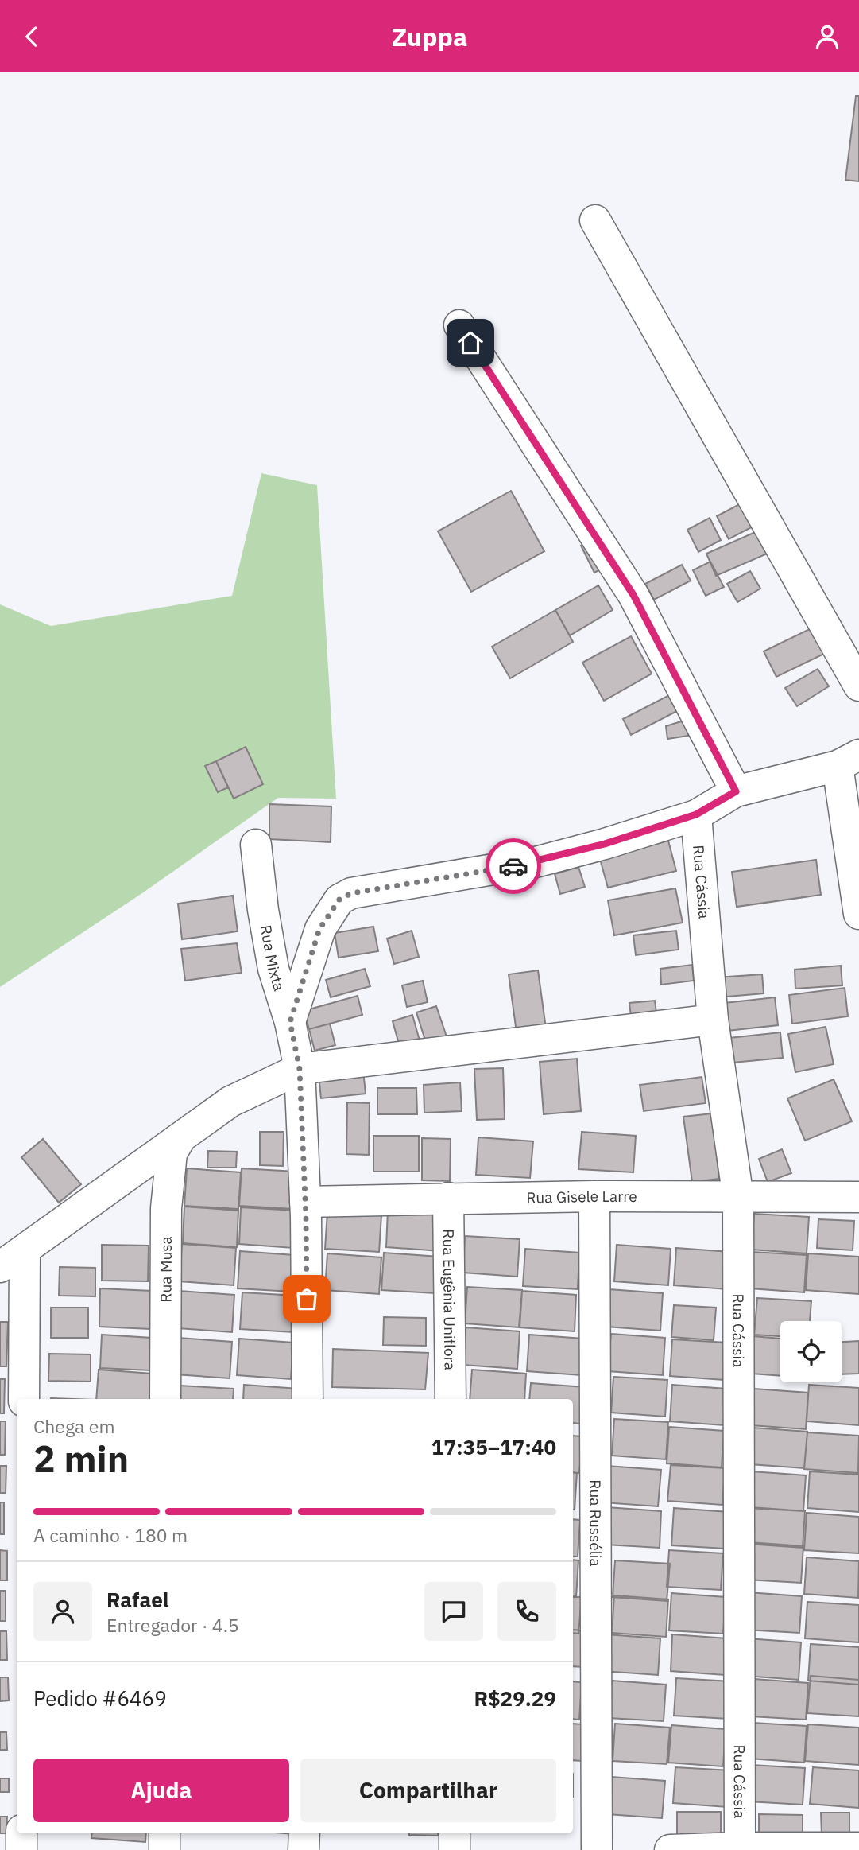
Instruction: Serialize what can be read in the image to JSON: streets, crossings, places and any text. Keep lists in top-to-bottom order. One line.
{"streets":{"street":["Rua Cássia","Rua Mixta","Rua Gisele Larre","Rua Musa","Rua Eugênia Uniflora","Rua Russélia"]},"crossings":[["Rua Cássia","Rua Gisele Larre"],["Rua Mixta","Rua Gisele Larre"],["Rua Gisele Larre","Rua Eugênia Uniflora"],["Rua Gisele Larre","Rua Russélia"]],"page":{"header":"Zuppa","heading":["2 min","Chega em","17:35–17:40"],"panel":["Rafael","Entregador · 4.5","Pedido #6469","R$29.29"],"bar":"A caminho · 180 m","buttons":["Ajuda","Compartilhar"]}}
